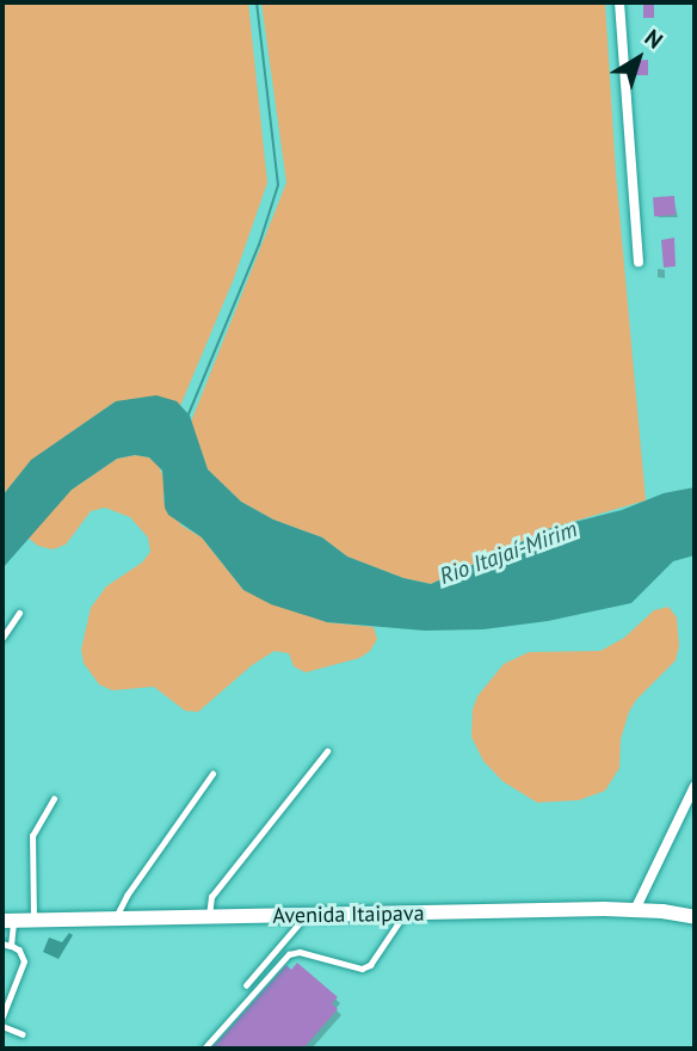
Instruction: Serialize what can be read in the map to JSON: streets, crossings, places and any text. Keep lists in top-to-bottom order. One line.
{"streets":{"street":["Avenida Itaipava"]},"water":["Rio Itajaí-Mirim"],"north":"top right"}
